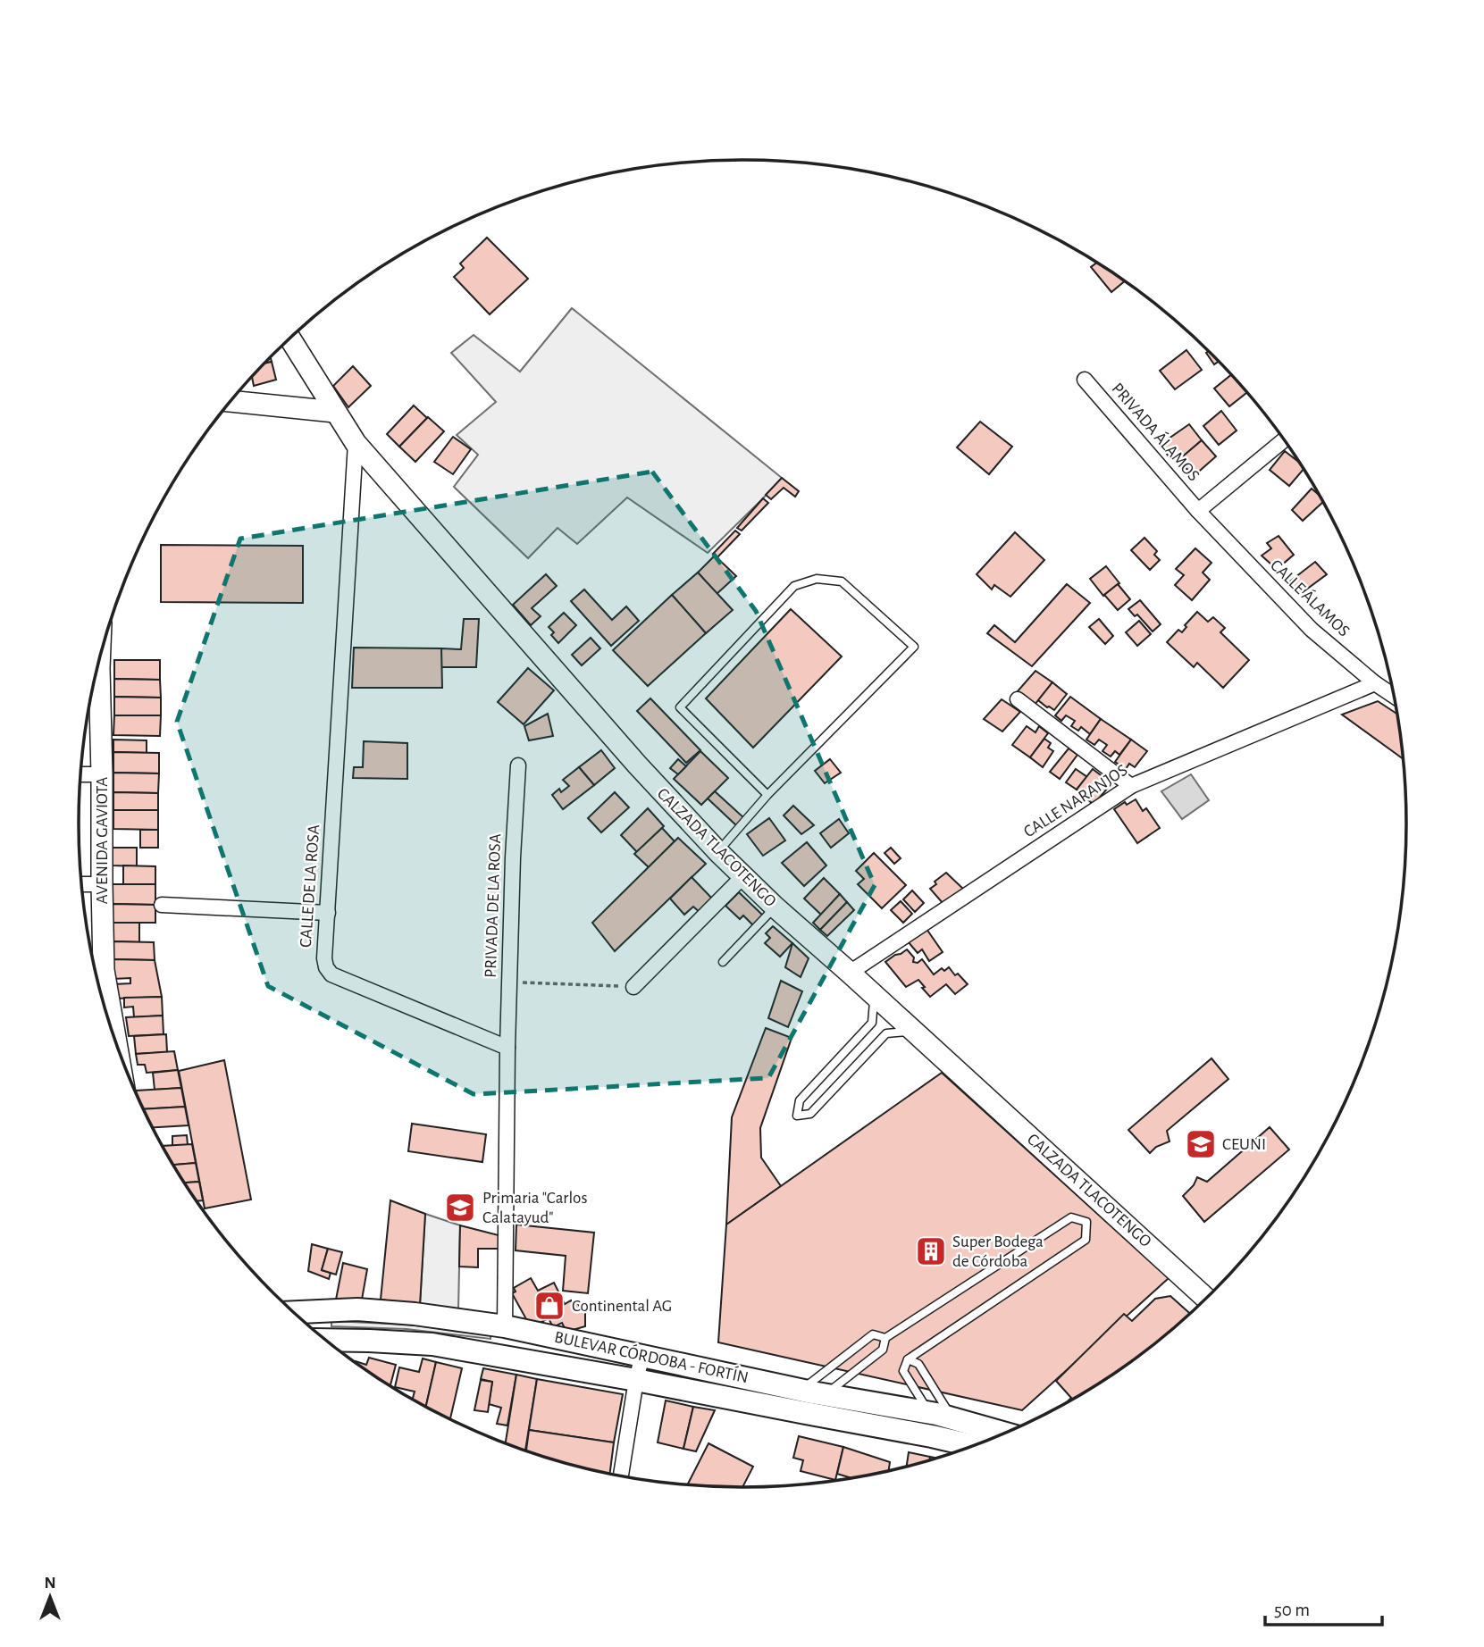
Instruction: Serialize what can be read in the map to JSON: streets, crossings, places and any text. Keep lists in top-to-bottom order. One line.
{"streets":{"main road":["BULEVAR CÓRDOBA - FORTÍN"],"street":["PRIVADA ÁLAMOS","CALLE ÁLAMOS","CALLE NARANJOS","AVENIDA GAVIOTA","CALZADA TLACOTENGO","CALLE DE LA ROSA","PRIVADA DE LA ROSA"]},"crossings":[["PRIVADA ÁLAMOS","CALLE ÁLAMOS"],["CALLE ÁLAMOS","CALLE NARANJOS"],["CALLE NARANJOS","CALZADA TLACOTENGO"],["CALZADA TLACOTENGO","CALLE DE LA ROSA"],["CALLE DE LA ROSA","PRIVADA DE LA ROSA"]],"places":{"school or university":["CEUNI","Primaria \"Carlos Calatayud\""],"building":["Super Bodega de Córdoba"],"shop":["Continental AG"]},"scale_bar":"50 m","north":"top"}
